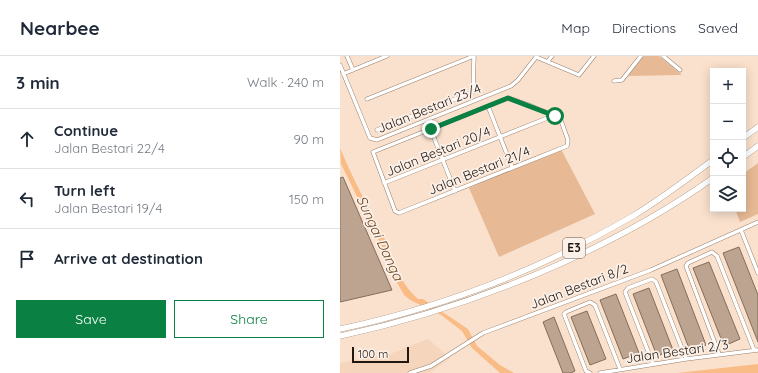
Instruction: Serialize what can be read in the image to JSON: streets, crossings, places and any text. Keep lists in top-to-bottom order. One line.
{"streets":{"highway":["E3"],"street":["Jalan Bestari 23/4","Jalan Bestari 20/4","Jalan Bestari 21/4","Jalan Bestari 8/2","Jalan Bestari 2/3"]},"crossings":[["Jalan Bestari 20/4","Jalan Bestari 21/4"]],"water":["Sungai Danga"],"scale_bar":"100 m","page":{"header":"Nearbee","nav":["Map","Directions","Saved"],"heading":["3 min","Walk · 240 m"],"map_buttons":["+","−"],"list":[["Continue","Jalan Bestari 22/4","90 m"],["Turn left","Jalan Bestari 19/4","150 m"],"Arrive at destination"],"buttons":["Save","Share"],"scale":"100 m"}}
